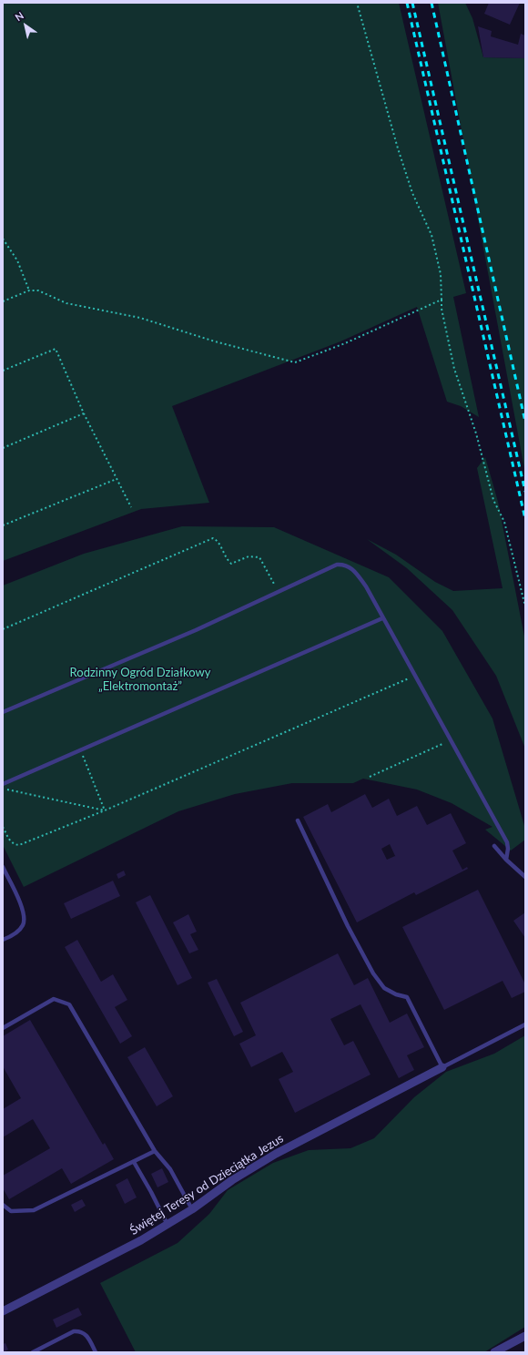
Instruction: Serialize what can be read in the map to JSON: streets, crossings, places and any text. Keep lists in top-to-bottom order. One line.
{"streets":{"street":["Świętej Teresy od Dzieciątka Jezus"]},"parks":["Rodzinny Ogród Działkowy „Elektromontaż”"],"north":"top left"}
